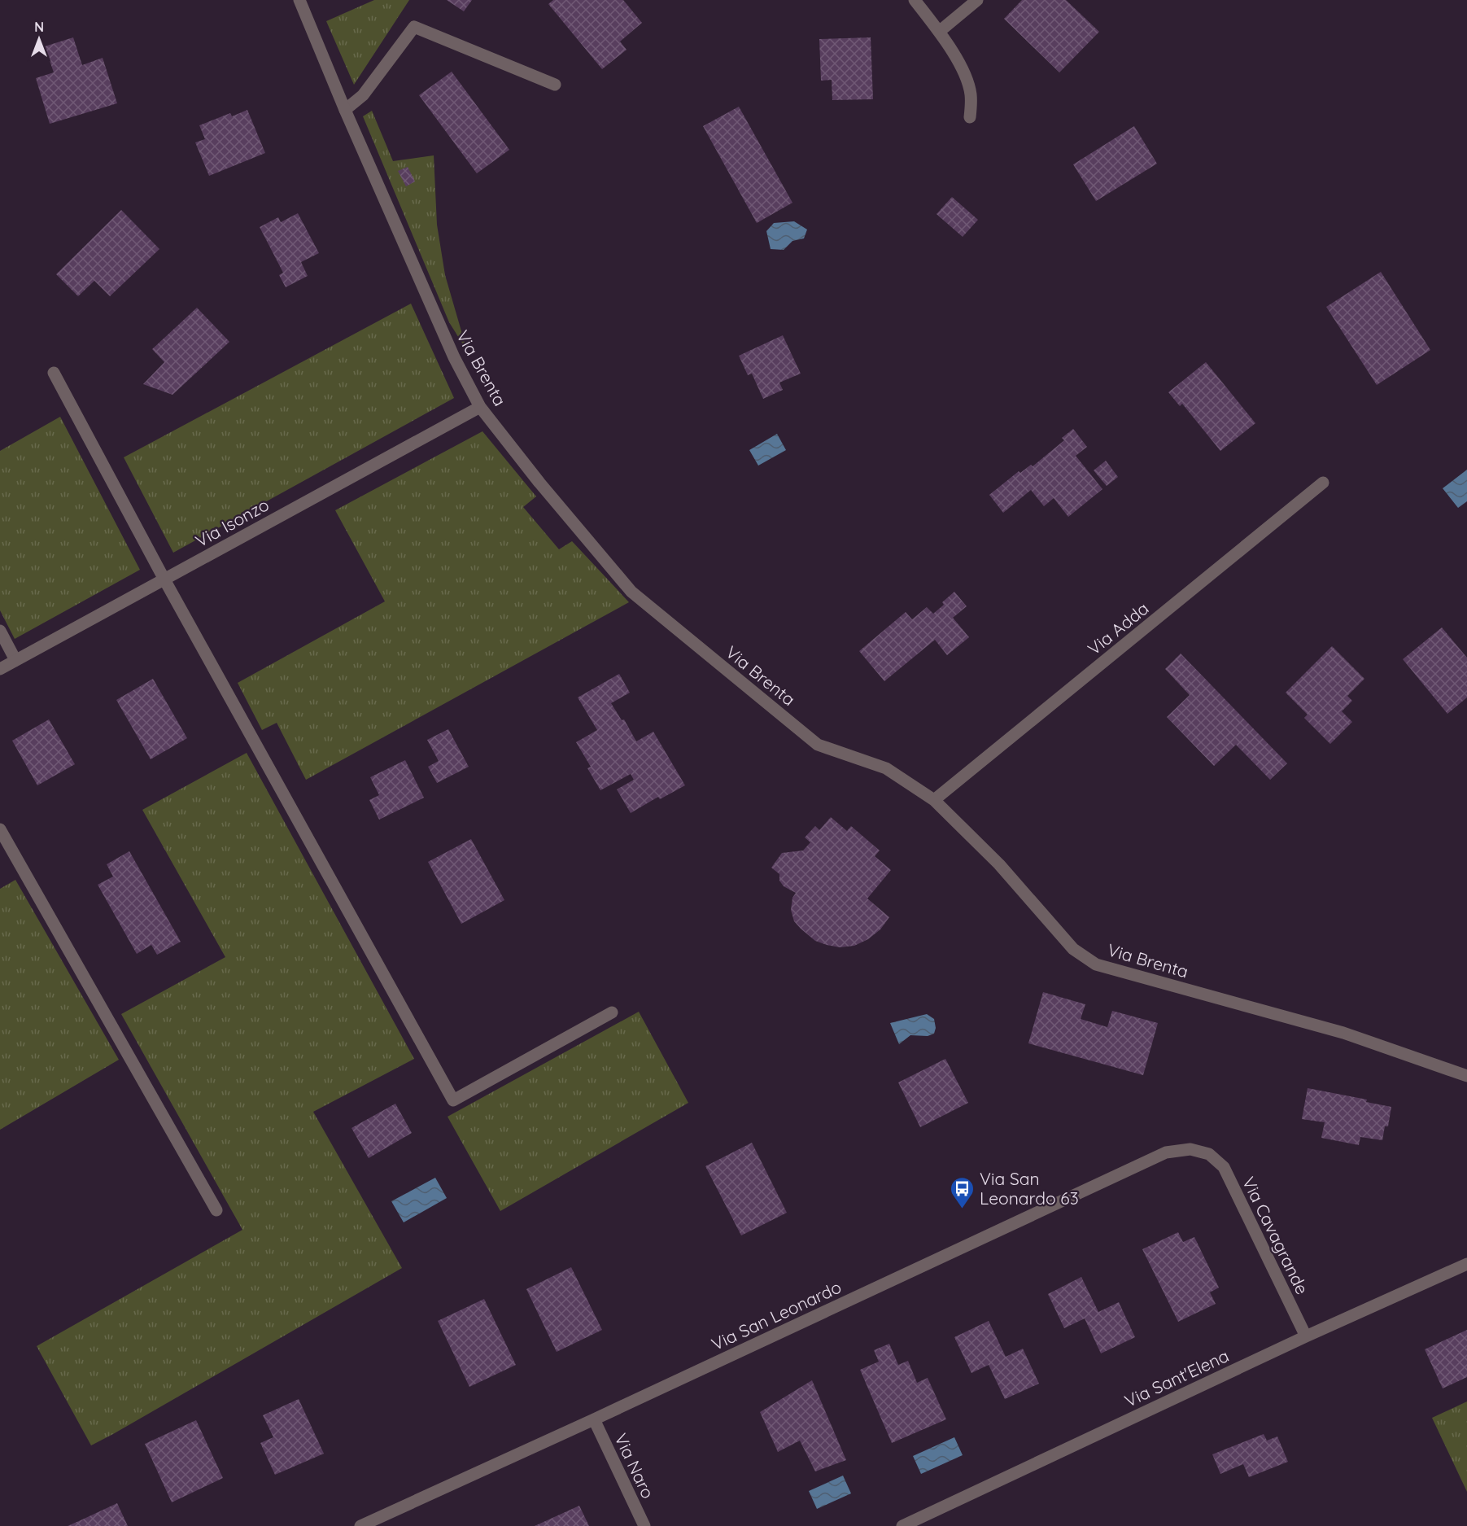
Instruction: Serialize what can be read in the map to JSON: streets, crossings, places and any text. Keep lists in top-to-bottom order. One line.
{"streets":{"street":["Via Brenta","Via Isonzo","Via Adda","Via Cavagrande","Via San Leonardo","Via Sant'Elena","Via Naro"]},"crossings":[["Via Brenta","Via Isonzo"],["Via Brenta","Via Adda"],["Via Cavagrande","Via San Leonardo"],["Via Cavagrande","Via Sant'Elena"],["Via San Leonardo","Via Naro"]],"places":{"bus stop":["Via San Leonardo 63"]},"north":"top"}
